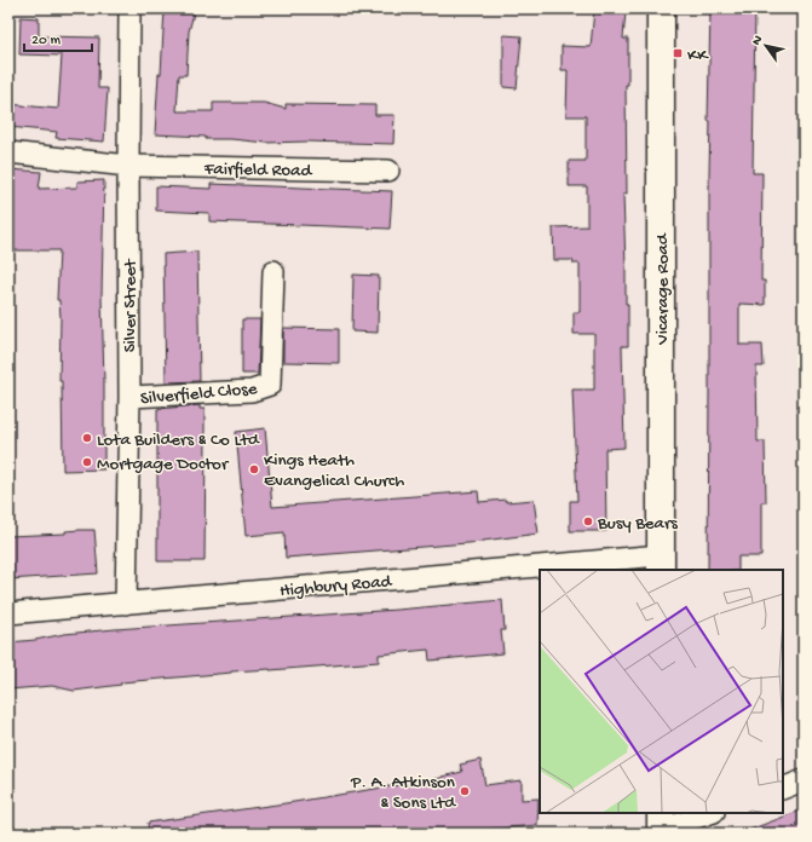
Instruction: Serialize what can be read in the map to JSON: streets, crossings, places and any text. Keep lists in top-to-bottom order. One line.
{"streets":{"main road":["Vicarage Road"],"street":["Fairfield Road","Silver Street","Silverfield Close","Highbury Road"]},"crossings":[["Fairfield Road","Silver Street"],["Vicarage Road","Highbury Road"],["Silver Street","Silverfield Close"],["Silver Street","Highbury Road"]],"places":{"transit":["KK"],"other":["Lota Builders & Co Ltd","Mortgage Doctor","Kings Heath Evangelical Church","Busy Bears","P. A. Atkinson & Sons Ltd"]},"scale_bar":"20 m","north":"top left"}
